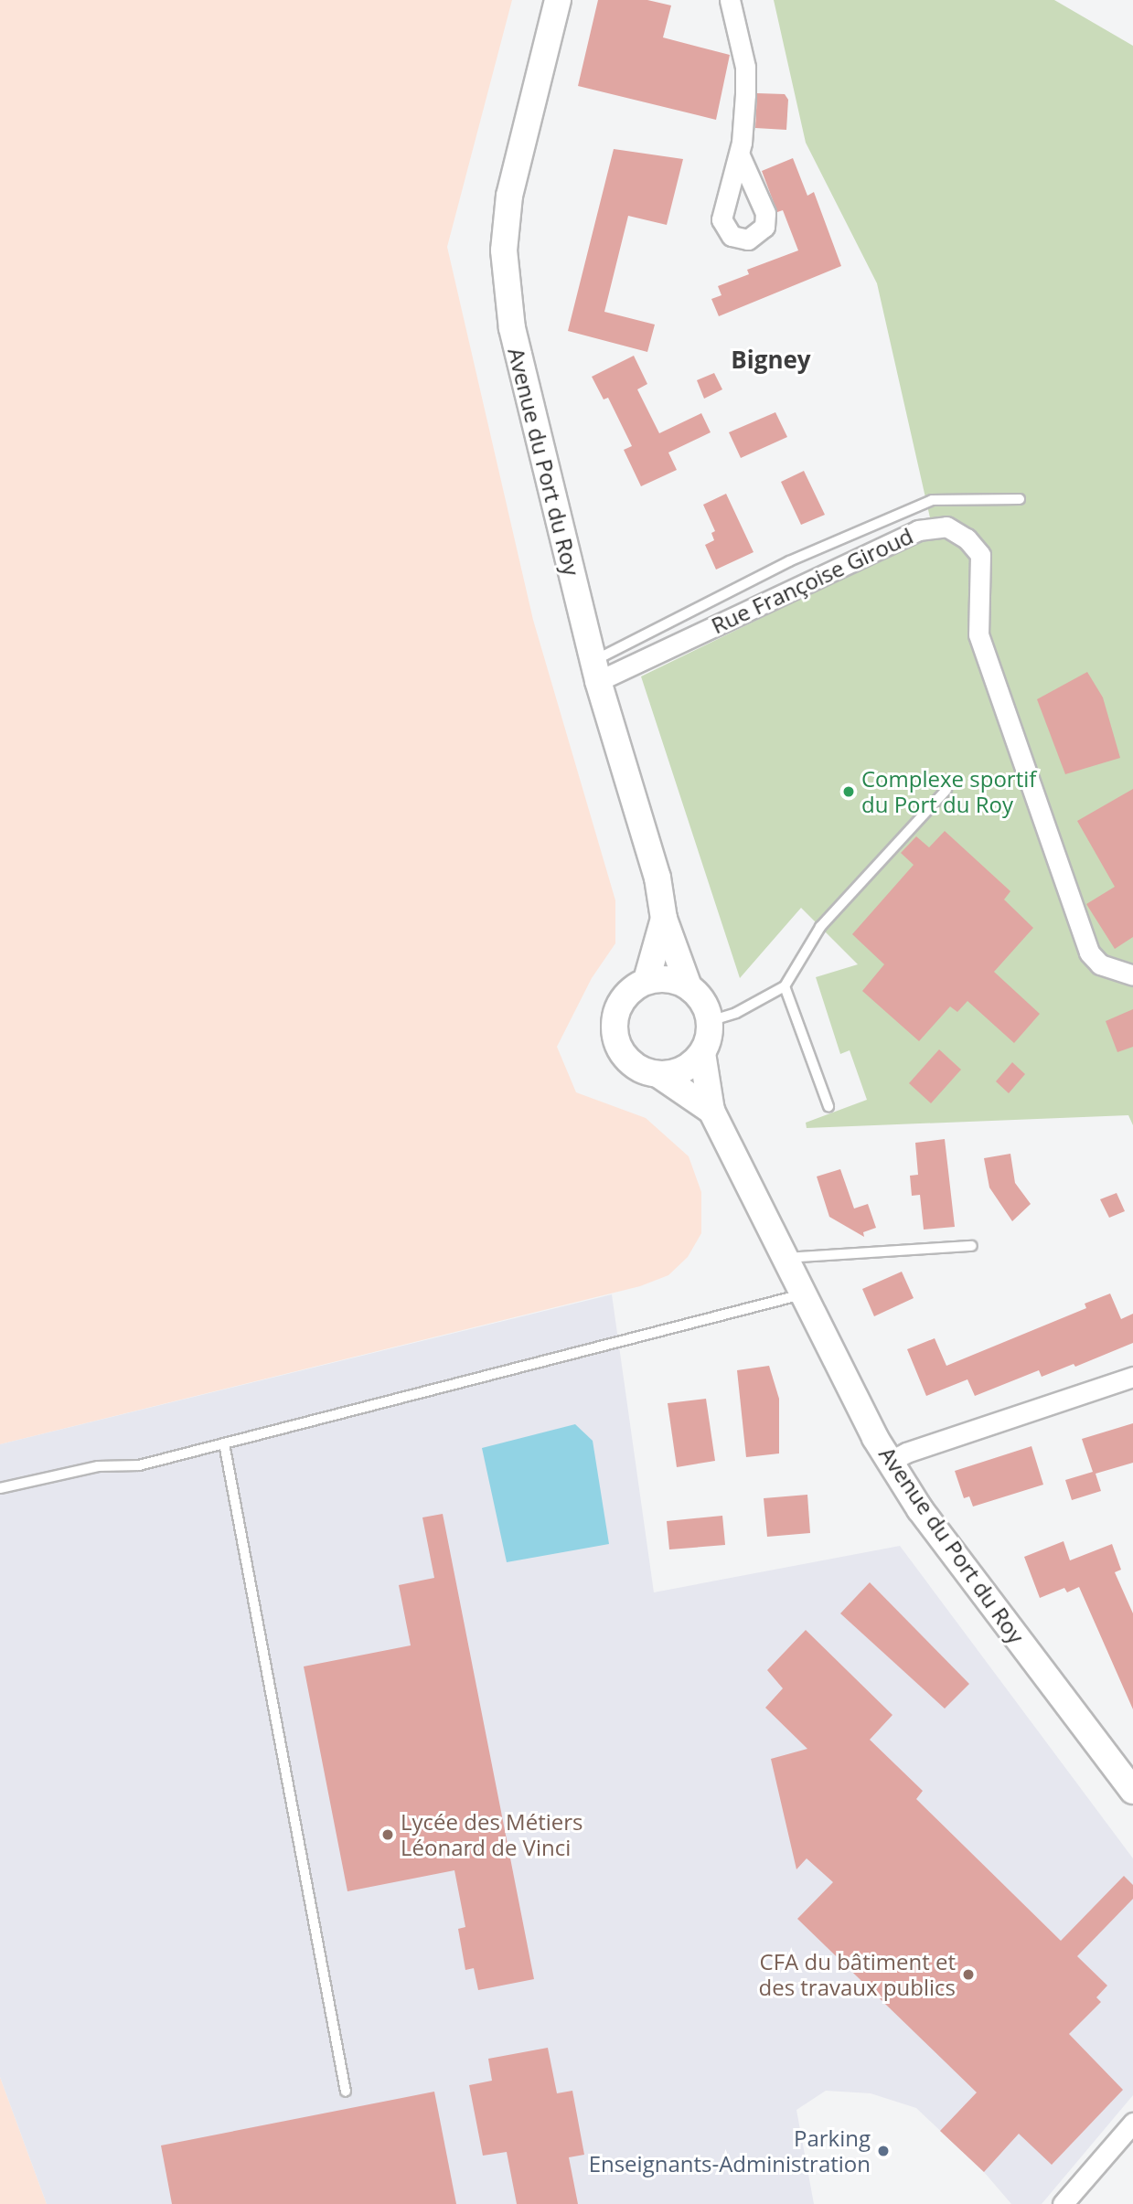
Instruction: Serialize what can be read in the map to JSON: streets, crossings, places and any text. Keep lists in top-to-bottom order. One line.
{"streets":{"street":["Avenue du Port du Roy","Rue Françoise Giroud"]},"crossings":[["Avenue du Port du Roy","Rue Françoise Giroud"]],"districts":["Bigney"],"places":["Complexe sportif du Port du Roy","Lycée des Métiers Léonard de Vinci","CFA du bâtiment et des travaux publics","Parking Enseignants-Administration"]}
